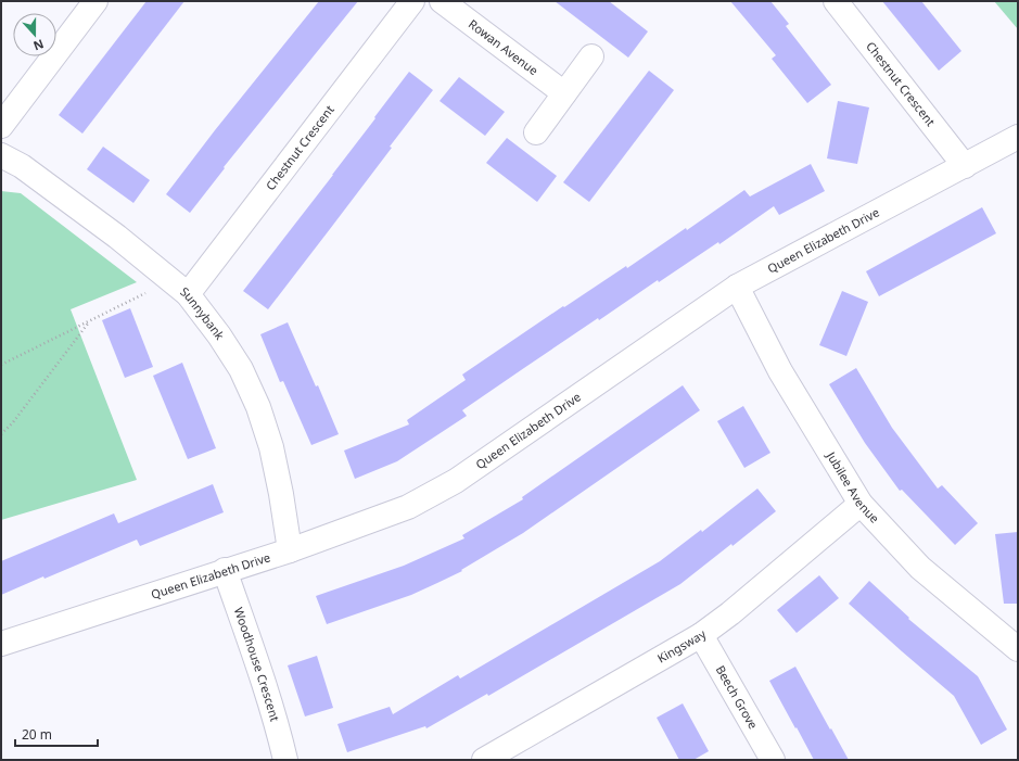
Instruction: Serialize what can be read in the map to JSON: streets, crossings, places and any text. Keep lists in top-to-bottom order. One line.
{"streets":{"street":["Rowan Avenue","Chestnut Crescent","Queen Elizabeth Drive","Sunnybank","Jubilee Avenue","Kingsway","Woodhouse Crescent","Beech Grove"]},"crossings":[["Chestnut Crescent","Queen Elizabeth Drive"],["Chestnut Crescent","Sunnybank"],["Queen Elizabeth Drive","Sunnybank"],["Queen Elizabeth Drive","Jubilee Avenue"],["Queen Elizabeth Drive","Woodhouse Crescent"],["Jubilee Avenue","Kingsway"],["Kingsway","Beech Grove"]],"scale_bar":"20 m","north":"bottom"}
